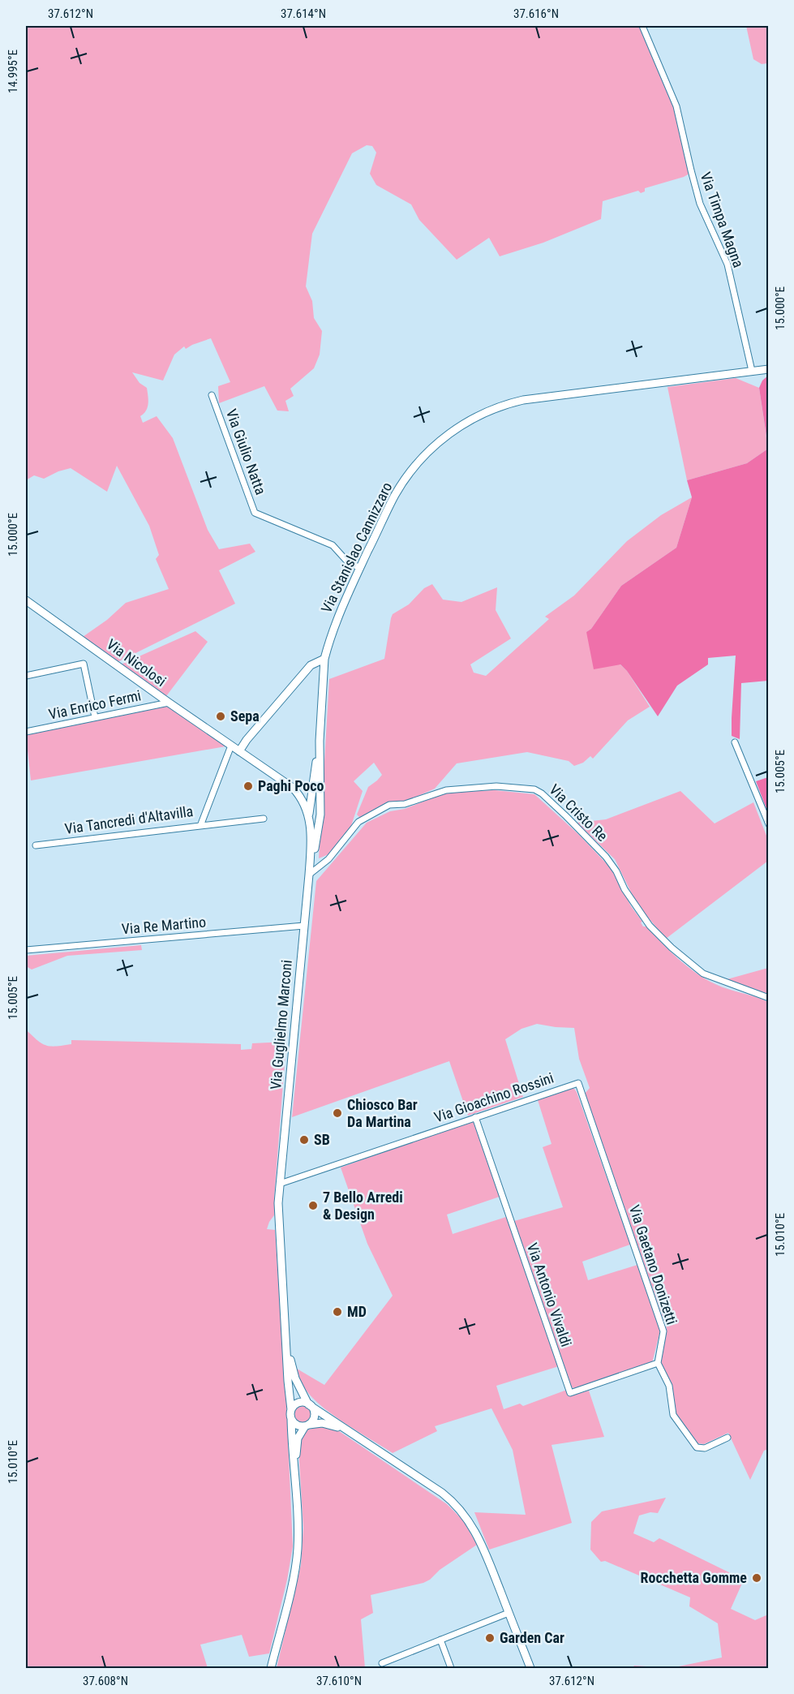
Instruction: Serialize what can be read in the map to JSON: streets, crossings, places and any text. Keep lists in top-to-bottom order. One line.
{"streets":{"main road":["Via Stanislao Cannizzaro","Via Nicolosi","Via Guglielmo Marconi"],"street":["Via Timpa Magna","Via Giulio Natta","Via Enrico Fermi","Via Cristo Re","Via Tancredi d'Altavilla","Via Re Martino","Via Gioachino Rossini","Via Gaetano Donizetti","Via Antonio Vivaldi"]},"crossings":[["Via Timpa Magna","Via Stanislao Cannizzaro"],["Via Giulio Natta","Via Stanislao Cannizzaro"],["Via Nicolosi","Via Enrico Fermi"],["Via Nicolosi","Via Tancredi d'Altavilla"],["Via Nicolosi","Via Guglielmo Marconi"],["Via Cristo Re","Via Guglielmo Marconi"],["Via Re Martino","Via Guglielmo Marconi"],["Via Guglielmo Marconi","Via Gioachino Rossini"],["Via Gioachino Rossini","Via Gaetano Donizetti"],["Via Gioachino Rossini","Via Antonio Vivaldi"],["Via Gaetano Donizetti","Via Antonio Vivaldi"]],"places":["Sepa","Paghi Poco","Chiosco Bar Da Martina","SB","7 Bello Arredi & Design","MD","Rocchetta Gomme","Garden Car"],"coordinates":["37.612°N","37.614°N","37.616°N","14.995°E","15.000°E","15.005°E","15.010°E","37.608°N","37.610°N"]}
